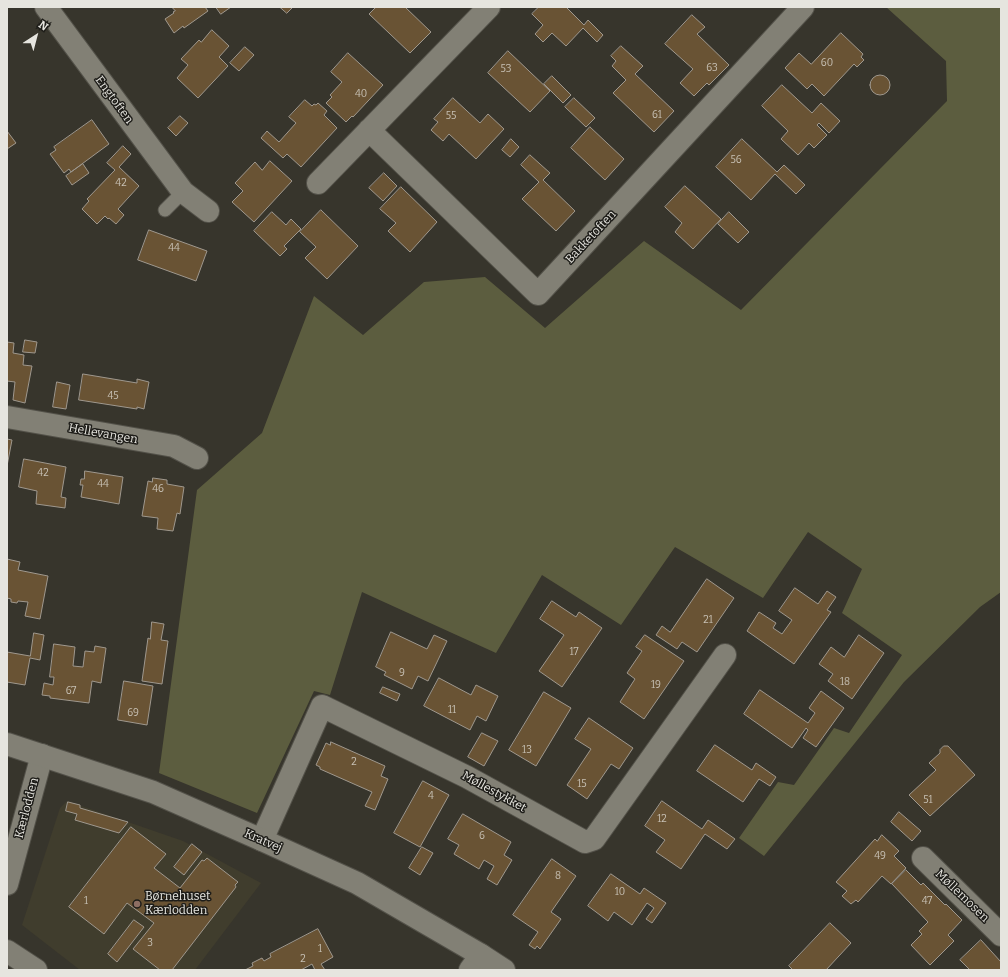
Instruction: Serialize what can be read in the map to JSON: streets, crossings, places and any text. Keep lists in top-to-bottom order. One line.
{"streets":{"street":["Engtoften","Bakketoften","Hellevangen","Møllestykket","Kærlodden","Kratvej","Møllemosen"]},"crossings":[["Møllestykket","Kratvej"],["Kærlodden","Kratvej"]],"places":["Børnehuset Kærlodden"],"house_numbers":["60","63","53","40","61","55","56","42","44","45","42","44","46","21","17","9","18","19","67","11","69","13","2","15","4","51","12","6","49","8","10","1","47","3","1","2"],"north":"top right"}
